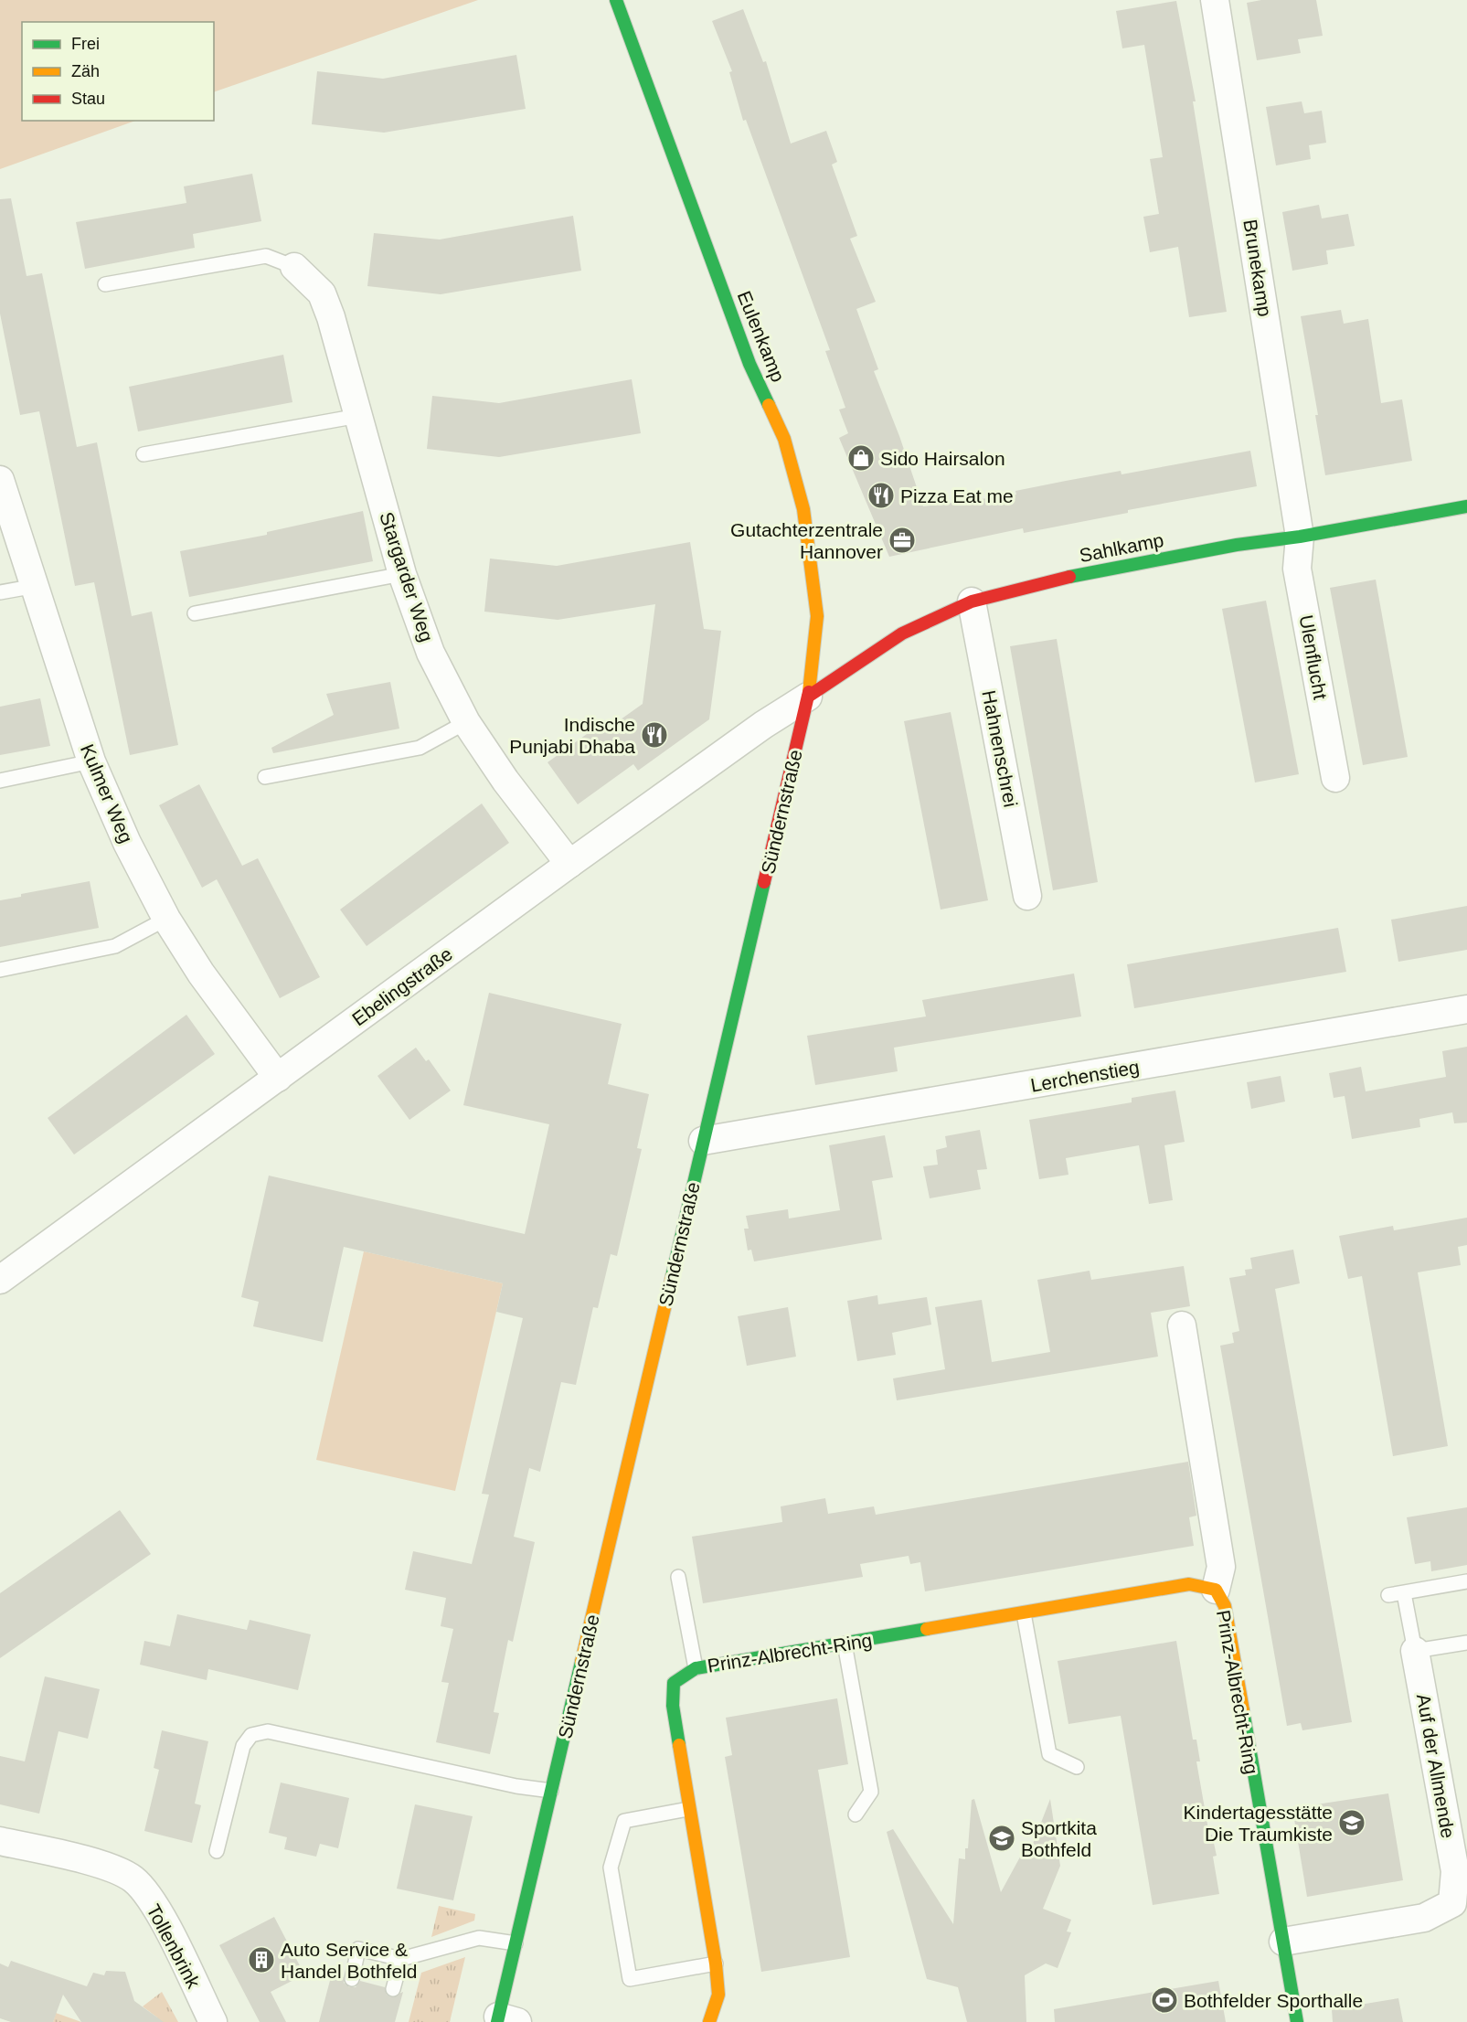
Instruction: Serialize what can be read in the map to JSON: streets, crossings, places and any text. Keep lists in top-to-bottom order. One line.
{"streets":{"street":["Brunekamp","Eulenkamp","Sahlkamp","Stargarder Weg","Ulenflucht","Hahnenschrei","Kulmer Weg","Sündernstraße","Ebelingstraße","Lerchenstieg","Prinz-Albrecht-Ring","Auf der Allmende","Tollenbrink"]},"crossings":[["Brunekamp","Sahlkamp"],["Brunekamp","Ulenflucht"],["Eulenkamp","Sahlkamp"],["Eulenkamp","Sündernstraße"],["Eulenkamp","Ebelingstraße"],["Sahlkamp","Ulenflucht"],["Sahlkamp","Hahnenschrei"],["Sahlkamp","Sündernstraße"],["Sahlkamp","Ebelingstraße"],["Stargarder Weg","Ebelingstraße"],["Kulmer Weg","Ebelingstraße"],["Sündernstraße","Ebelingstraße"],["Sündernstraße","Lerchenstieg"],["Prinz-Albrecht-Ring","Auf der Allmende"]],"places":{"shop":["Sido Hairsalon"],"restaurant":["Pizza Eat me","Indische Punjabi Dhaba"],"office":["Gutachterzentrale Hannover"],"school or university":["Kindertagesstätte Die Traumkiste","Sportkita Bothfeld"],"building":["Auto Service & Handel Bothfeld"],"sports":["Bothfelder Sporthalle"]},"legend":["Frei","Zäh","Stau"]}
